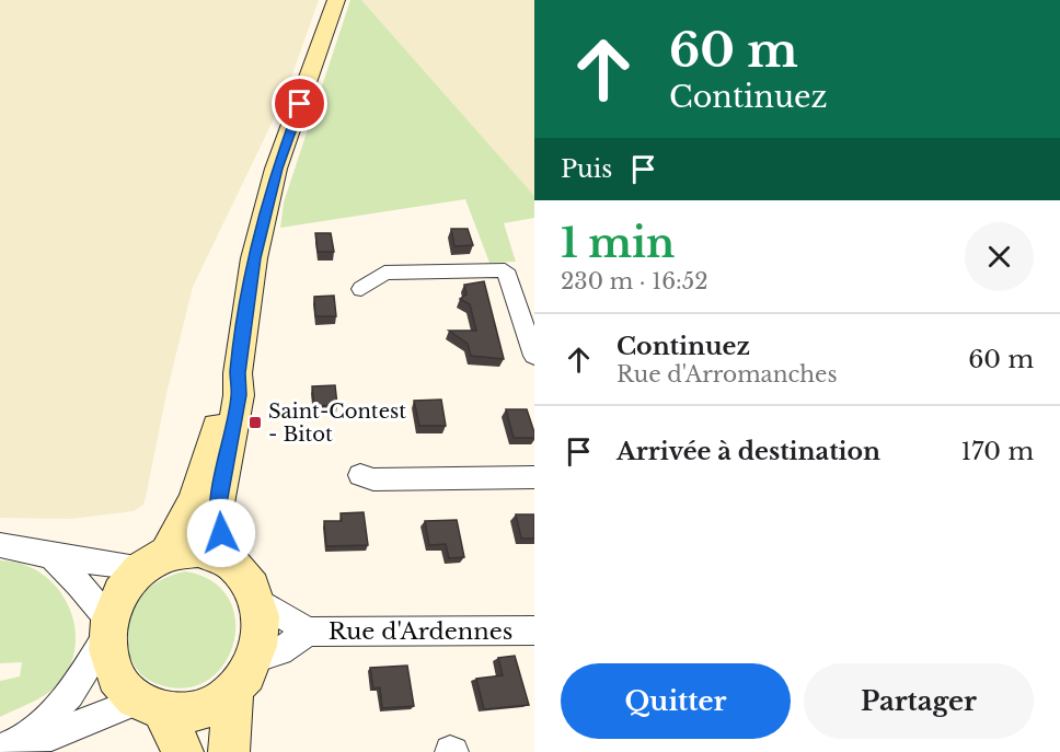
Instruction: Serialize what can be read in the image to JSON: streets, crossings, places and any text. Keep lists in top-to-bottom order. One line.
{"streets":{"street":["Rue d'Ardennes"]},"places":{"transit":["Saint-Contest - Bitot"]},"page":{"turn":["60 m","Continuez"],"then":"Puis","heading":["1 min","230 m · 16:52"],"list":[{"name":"Continuez","note":"Rue d'Arromanches","value":"60 m"},{"name":"Arrivée à destination","value":"170 m"}],"buttons":["Quitter","Partager"]}}
